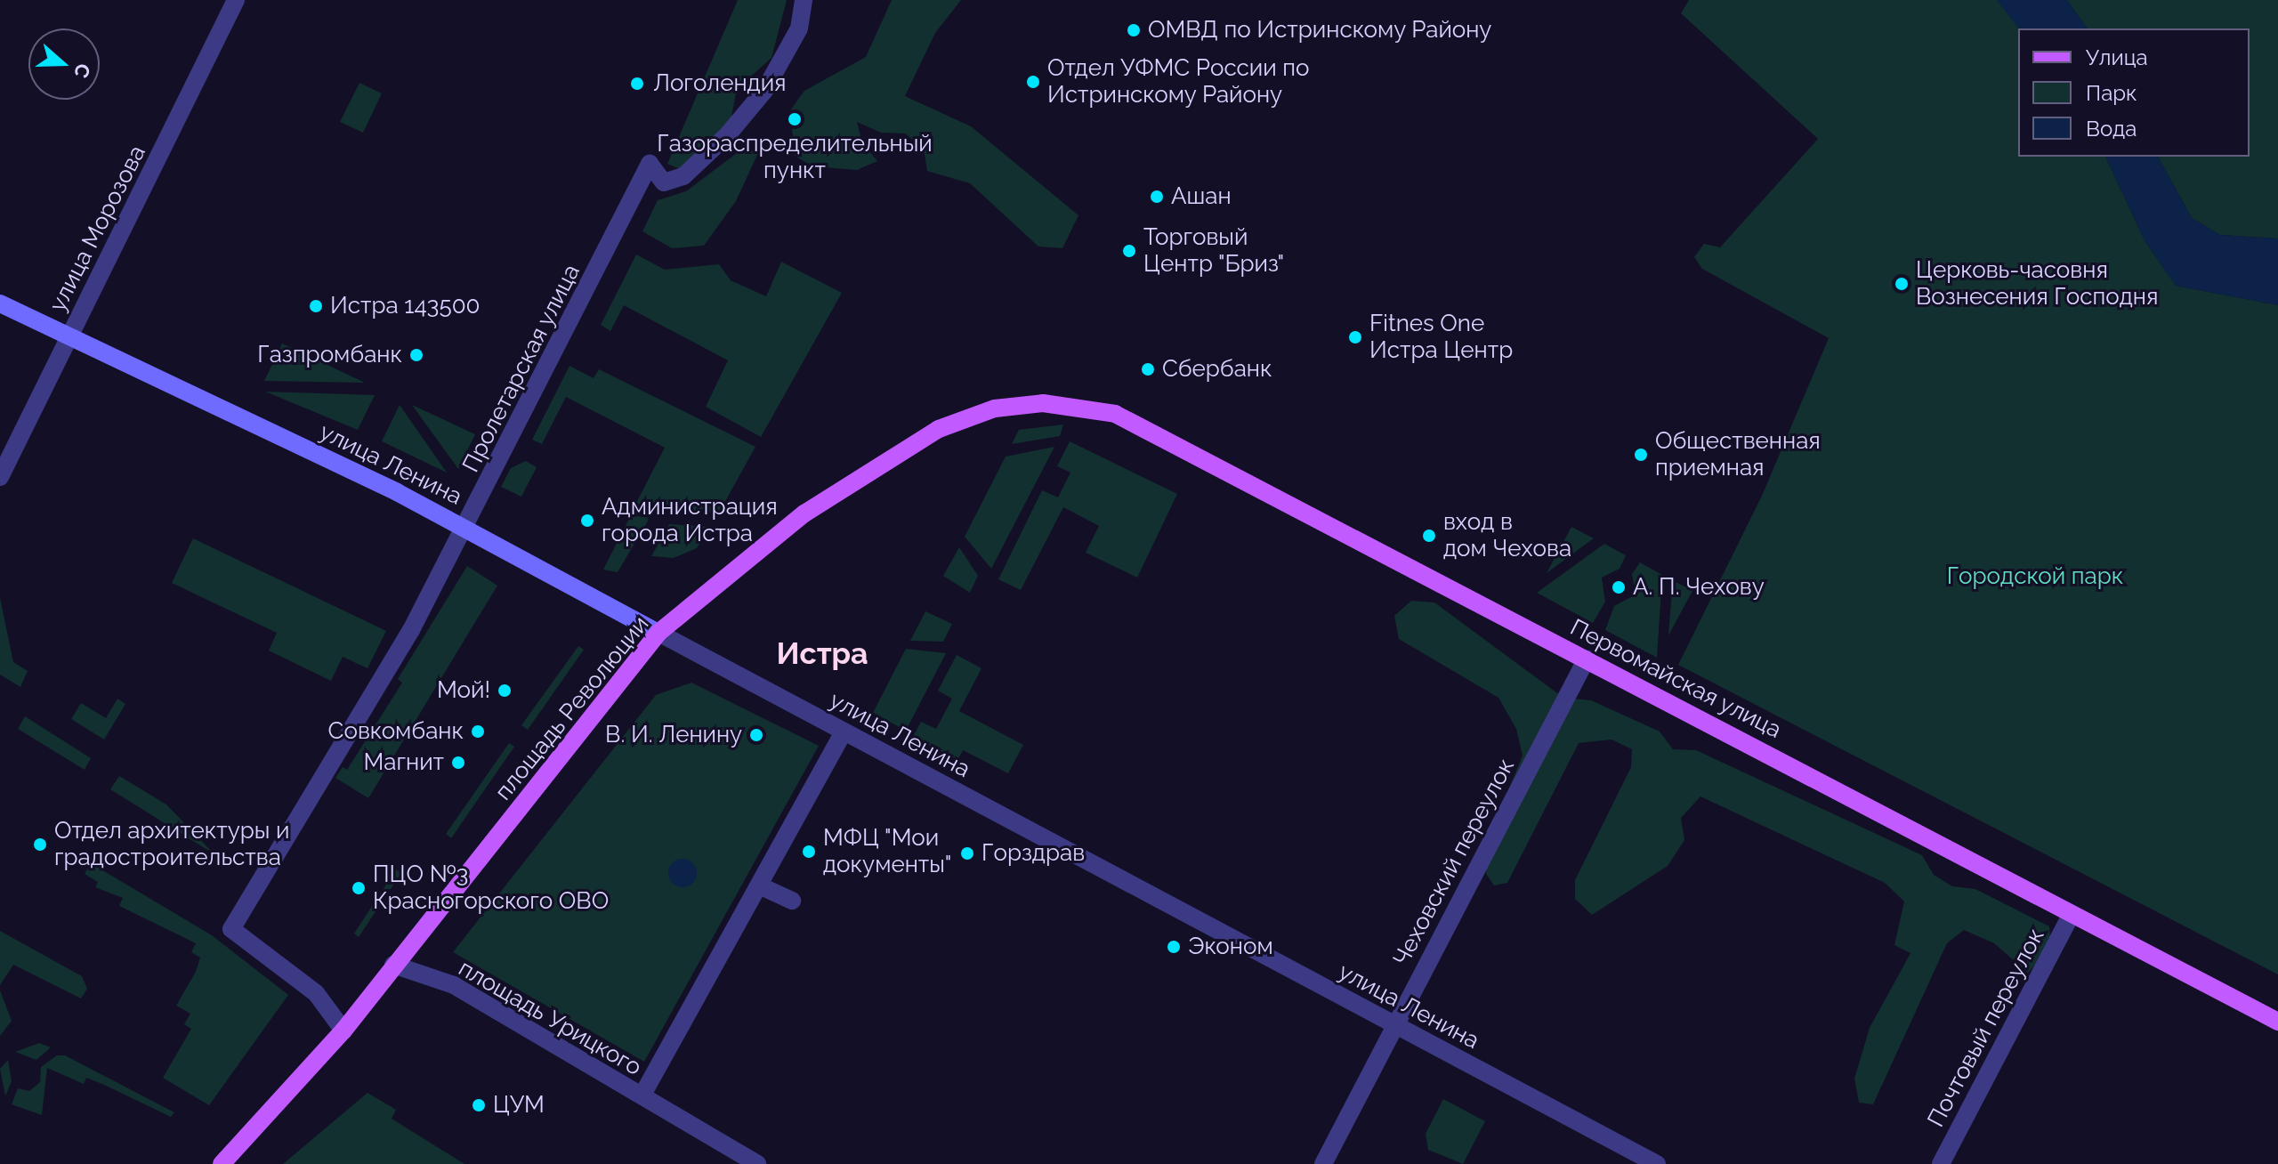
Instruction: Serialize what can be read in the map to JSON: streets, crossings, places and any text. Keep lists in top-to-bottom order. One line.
{"streets":{"main road":["улица Ленина","Первомайская улица","площадь Революции"],"street":["улица Морозова","Пролетарская улица","Чеховский переулок","площадь Урицкого","Почтовый переулок"]},"crossings":[["улица Морозова","улица Ленина"],["Пролетарская улица","улица Ленина"],["Пролетарская улица","площадь Революции"],["улица Ленина","площадь Революции"],["улица Ленина","Чеховский переулок"],["Первомайская улица","площадь Революции"],["Первомайская улица","Чеховский переулок"],["Первомайская улица","Почтовый переулок"],["площадь Революции","площадь Урицкого"]],"districts":["Истра"],"parks":["Городской парк"],"places":["ОМВД по Истринскому Району","Отдел УФМС России по Истринскому Району","Логолендия","Газораспределительный пункт","Ашан","Торговый Центр \"Бриз\"","Церковь-часовня Вознесения Господня","Истра 143500","Fitnes One Истра Центр","Газпромбанк","Сбербанк","Общественная приемная","Администрация города Истра","вход в дом Чехова","А. П. Чехову","Мой!","Совкомбанк","В. И. Ленину","Магнит","Отдел архитектуры и градостроительства","МФЦ \"Мои документы\"","Горздрав","ПЦО №3 Красногорского ОВО","Эконом","ЦУМ"],"legend":["Улица","Парк","Вода"],"north":"right"}
